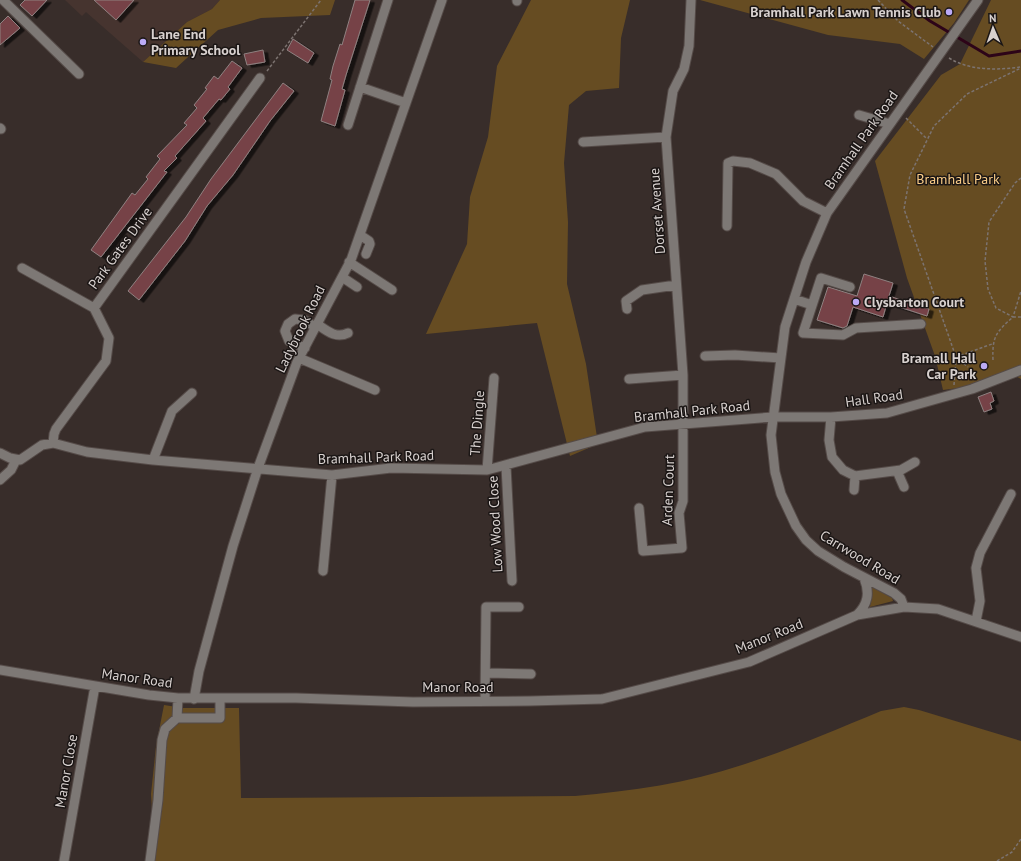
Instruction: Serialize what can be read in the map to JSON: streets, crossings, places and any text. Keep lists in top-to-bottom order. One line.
{"streets":{"street":["Bramhall Park Road","Dorset Avenue","Park Gates Drive","Ladybrook Road","Hall Road","The Dingle","Arden Court","Low Wood Close","Carrwood Road","Manor Road","Manor Close"]},"crossings":[["Bramhall Park Road","Dorset Avenue"],["Bramhall Park Road","Park Gates Drive"],["Bramhall Park Road","Ladybrook Road"],["Bramhall Park Road","Hall Road"],["Bramhall Park Road","The Dingle"],["Bramhall Park Road","Arden Court"],["Bramhall Park Road","Low Wood Close"],["Bramhall Park Road","Carrwood Road"],["Dorset Avenue","Arden Court"],["Ladybrook Road","Manor Road"],["Hall Road","Carrwood Road"],["Carrwood Road","Manor Road"],["Manor Road","Manor Close"]],"parks":["Bramhall Park"],"places":["Bramhall Park Lawn Tennis Club","Lane End Primary School","Clysbarton Court","Bramall Hall Car Park"],"north":"top"}
